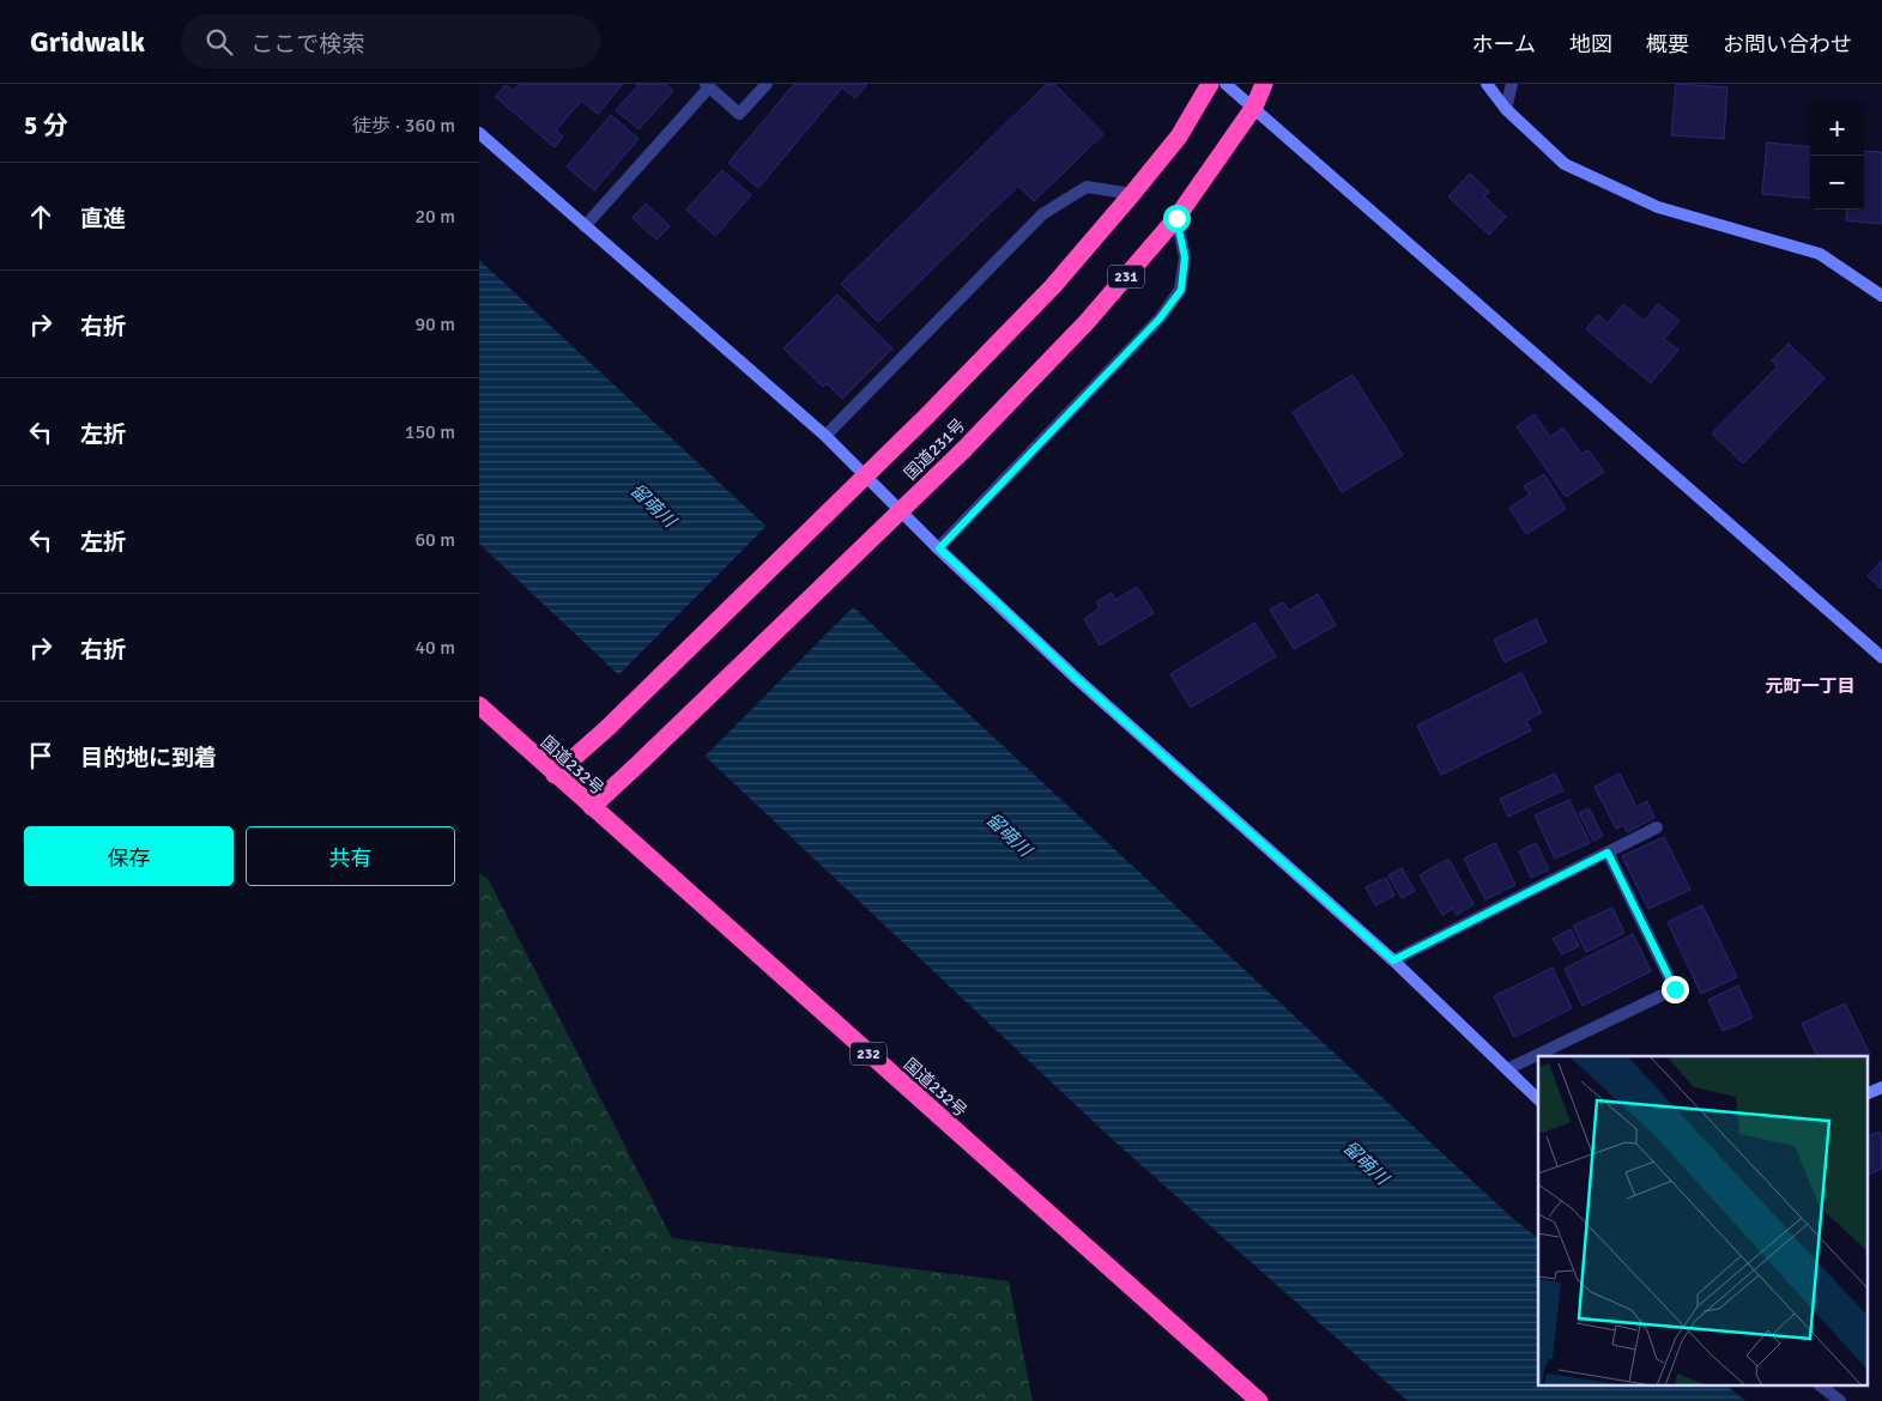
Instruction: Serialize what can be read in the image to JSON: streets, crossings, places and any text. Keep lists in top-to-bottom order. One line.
{"streets":{"highway":["231","国道231号","国道232号","232"]},"crossings":[["国道231号","国道232号"]],"districts":["元町一丁目"],"water":["留萌川"],"page":{"header":"Gridwalk","search":"ここで検索","nav":["ホーム","地図","概要","お問い合わせ"],"heading":["5 分","徒歩 · 360 m"],"map_buttons":["+","−"],"list":[["直進","20 m"],["右折","90 m"],["左折","150 m"],["左折","60 m"],["右折","40 m"],"目的地に到着"],"buttons":["保存","共有"]}}
